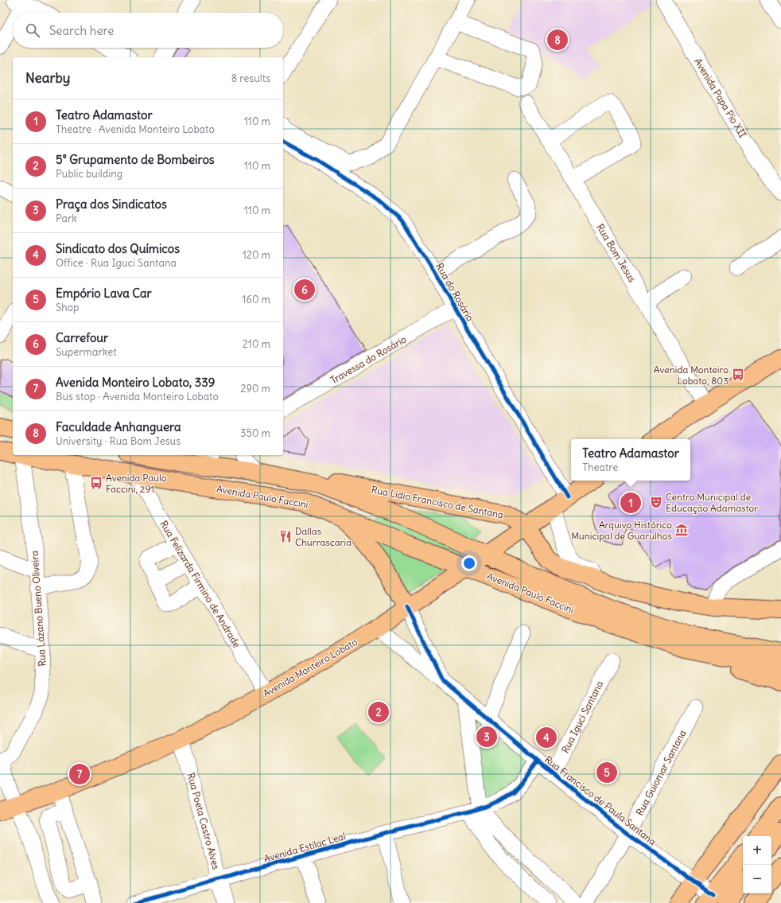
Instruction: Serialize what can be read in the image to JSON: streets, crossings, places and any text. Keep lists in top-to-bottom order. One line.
{"streets":{"main road":["Avenida Paulo Faccini","Rua Lidio Francisco de Santana","Avenida Monteiro Lobato"],"street":["Avenida Papa Pio XII","Rua Bom Jesus","Rua do Rosário","Travessa do Rosário","Rua Felizarda Firmino de Andrade","Rua Lázano Bueno Oliveira","Rua Iguci Santana","Rua Guiomar Santana","Rua Francisco de Paula Santana","Rua Poeta Castro Alves","Avenida Estilac Leal"]},"crossings":[["Rua do Rosário","Travessa do Rosário"],["Rua do Rosário","Avenida Monteiro Lobato"],["Avenida Paulo Faccini","Rua Lidio Francisco de Santana"],["Avenida Paulo Faccini","Rua Felizarda Firmino de Andrade"],["Avenida Paulo Faccini","Rua Lázano Bueno Oliveira"],["Avenida Paulo Faccini","Avenida Monteiro Lobato"],["Rua Lidio Francisco de Santana","Avenida Monteiro Lobato"],["Rua Felizarda Firmino de Andrade","Avenida Monteiro Lobato"],["Rua Lázano Bueno Oliveira","Avenida Monteiro Lobato"],["Avenida Monteiro Lobato","Rua Francisco de Paula Santana"],["Avenida Monteiro Lobato","Rua Poeta Castro Alves"],["Rua Iguci Santana","Rua Francisco de Paula Santana"],["Rua Guiomar Santana","Rua Francisco de Paula Santana"],["Rua Francisco de Paula Santana","Avenida Estilac Leal"],["Rua Poeta Castro Alves","Avenida Estilac Leal"]],"places":{"bus stop":["Avenida Monteiro Lobato, 803","Avenida Paulo Faccini, 291"],"theatre":["Centro Municipal de Educação Adamastor"],"museum":["Arquivo Histórico Municipal de Guarulhos"],"restaurant":["Dallas Churrascaria"]},"page":{"search":"Search here","pins":["8","6","1","2","3","4","5","7"],"heading":["Nearby","8 results"],"list":[{"mark":"1","name":"Teatro Adamastor","note":"Theatre · Avenida Monteiro Lobato","value":"110 m"},{"mark":"2","name":"5° Grupamento de Bombeiros","note":"Public building","value":"110 m"},{"mark":"3","name":"Praça dos Sindicatos","note":"Park","value":"110 m"},{"mark":"4","name":"Sindicato dos Químicos","note":"Office · Rua Iguci Santana","value":"120 m"},{"mark":"5","name":"Empório Lava Car","note":"Shop","value":"160 m"},{"mark":"6","name":"Carrefour","note":"Supermarket","value":"210 m"},{"mark":"7","name":"Avenida Monteiro Lobato, 339","note":"Bus stop · Avenida Monteiro Lobato","value":"290 m"},{"mark":"8","name":"Faculdade Anhanguera","note":"University · Rua Bom Jesus","value":"350 m"}],"popup":["Teatro Adamastor","Theatre"],"map_buttons":["+","−"]}}
